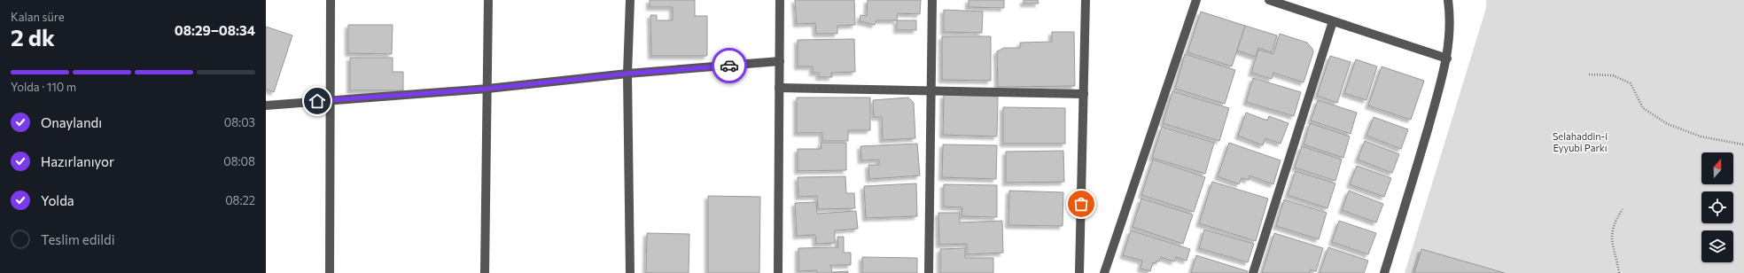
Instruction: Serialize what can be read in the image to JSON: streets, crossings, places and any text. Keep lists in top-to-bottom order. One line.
{"parks":["Selahaddin-i Eyyubi Parkı"],"north":"top","page":{"heading":["2 dk","Kalan süre","08:29–08:34"],"bar":"Yolda · 110 m","list":[["Onaylandı","08:03"],["Hazırlanıyor","08:08"],["Yolda","08:22"],"Teslim edildi"]}}
